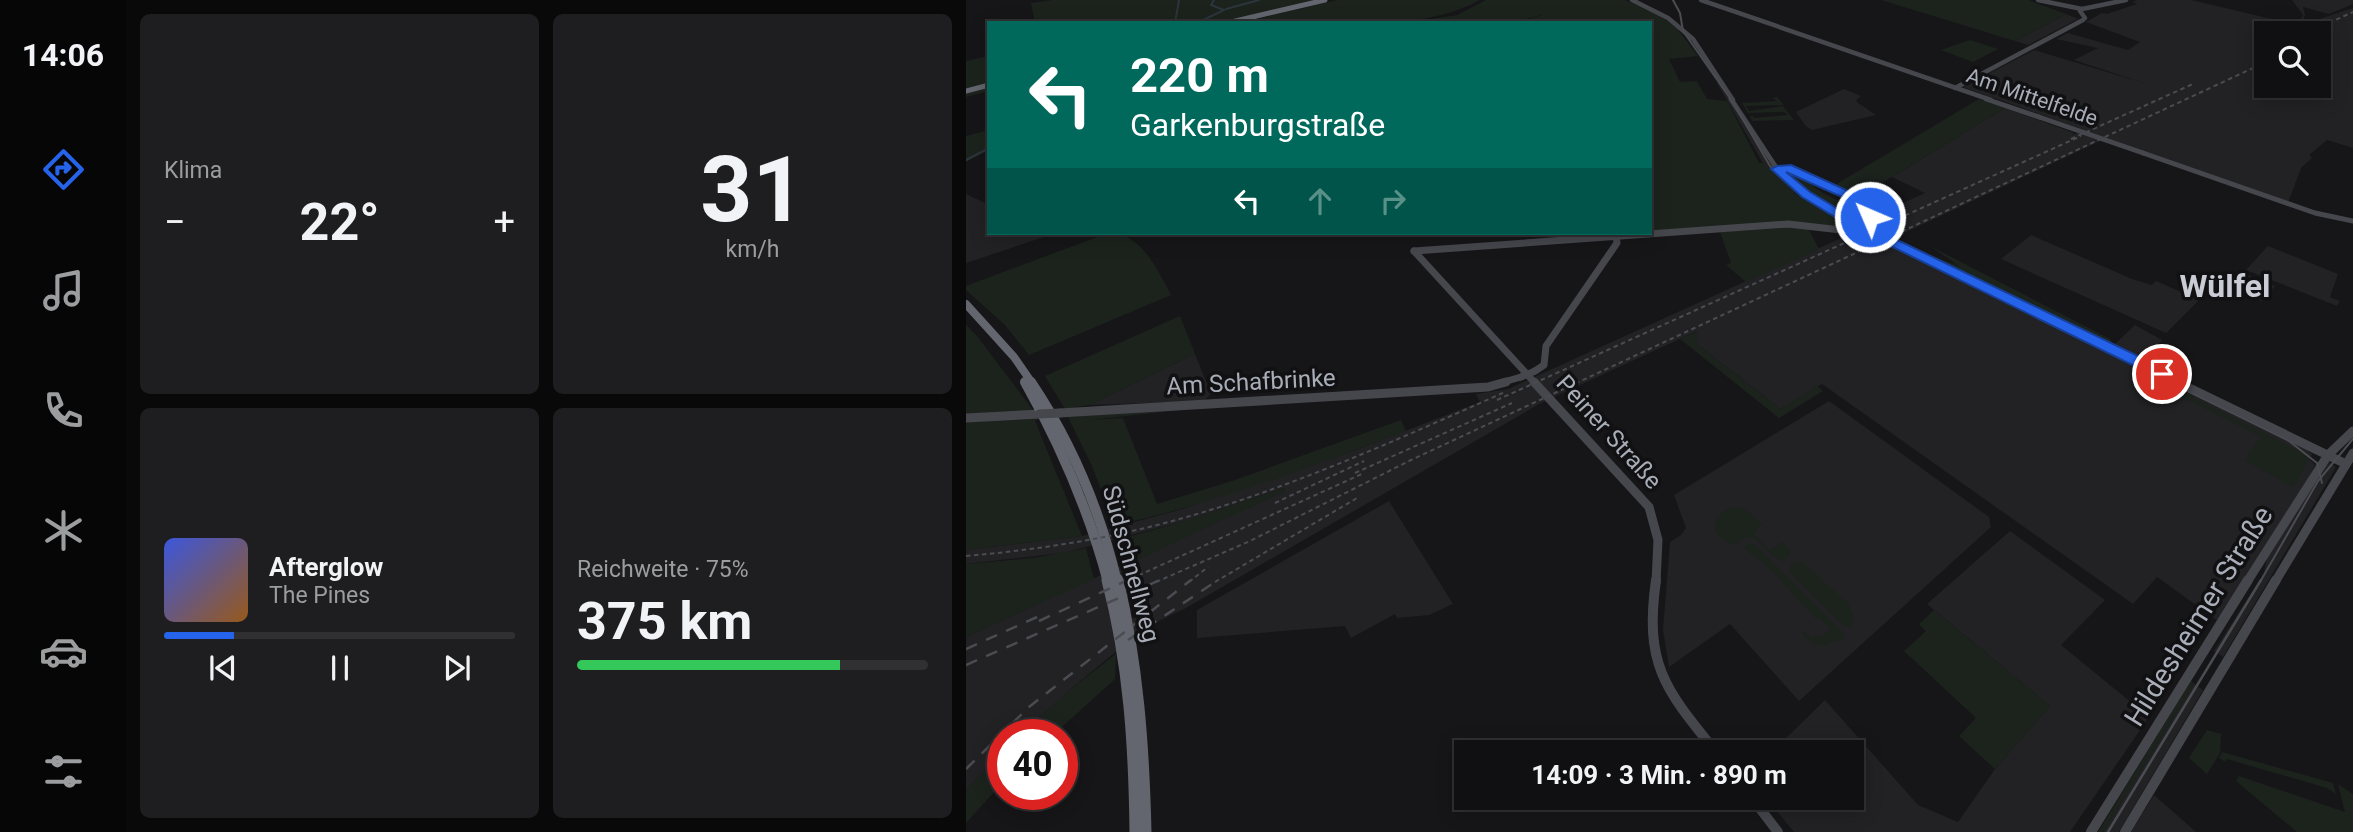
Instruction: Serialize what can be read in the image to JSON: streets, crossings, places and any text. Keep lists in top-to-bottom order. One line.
{"streets":{"highway":["Südschnellweg"],"street":["Am Mittelfelde","Am Schafbrinke","Peiner Straße","Hildesheimer Straße"]},"crossings":[["Am Schafbrinke","Peiner Straße"]],"districts":["Wülfel"],"page":{"tabs":"14:06","tile":["Klima",["31","km/h"],["Reichweite · 75%","375 km"]],"turn":["220 m","Garkenburgstraße"],"heat":["−","22°","+"],"song":["Afterglow","The Pines"],"limit":"40","trip":"14:09 · 3 Min. · 890 m"}}
